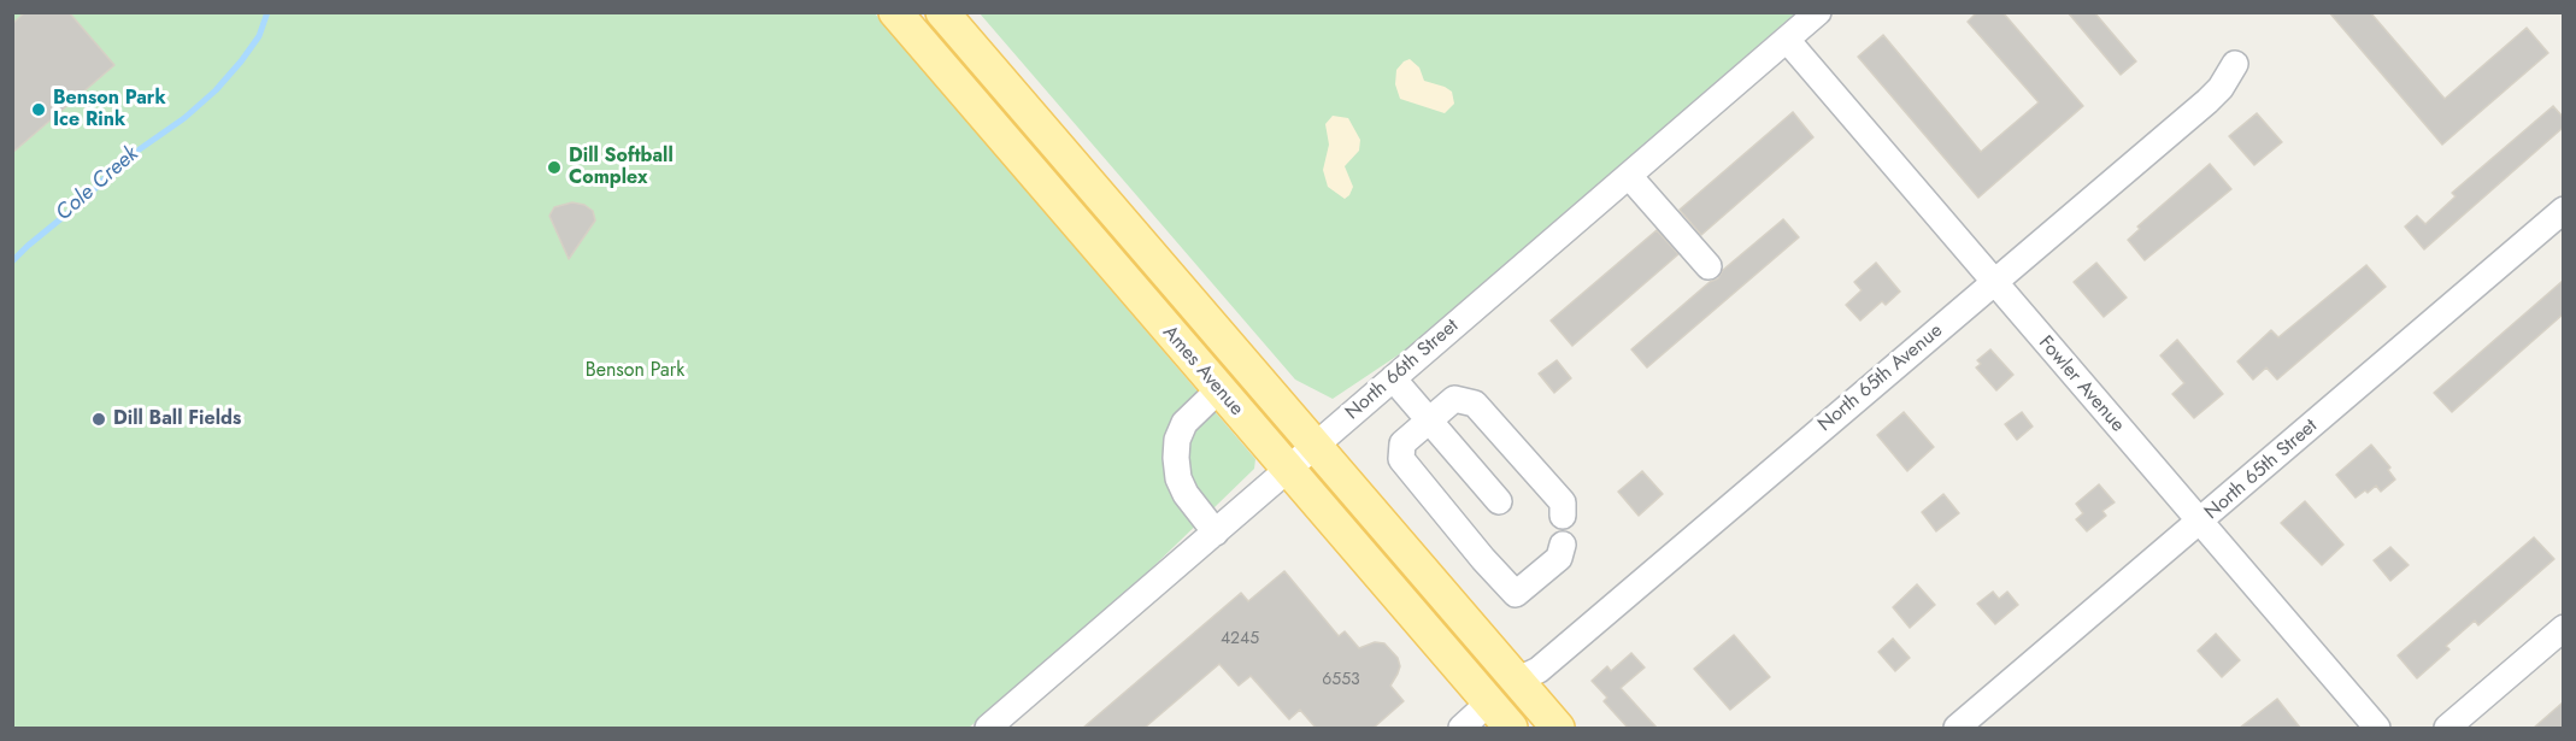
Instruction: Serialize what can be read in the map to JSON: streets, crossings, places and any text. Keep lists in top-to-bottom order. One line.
{"streets":{"main road":["Ames Avenue"],"street":["North 66th Street","North 65th Avenue","Fowler Avenue","North 65th Street"]},"crossings":[["North 66th Street","Ames Avenue"],["North 66th Street","Fowler Avenue"],["Ames Avenue","North 65th Avenue"],["North 65th Avenue","Fowler Avenue"],["Fowler Avenue","North 65th Street"]],"water":["Cole Creek"],"parks":["Benson Park"],"places":["Benson Park Ice Rink","Dill Softball Complex","Dill Ball Fields"],"house_numbers":["4245","6553"]}
